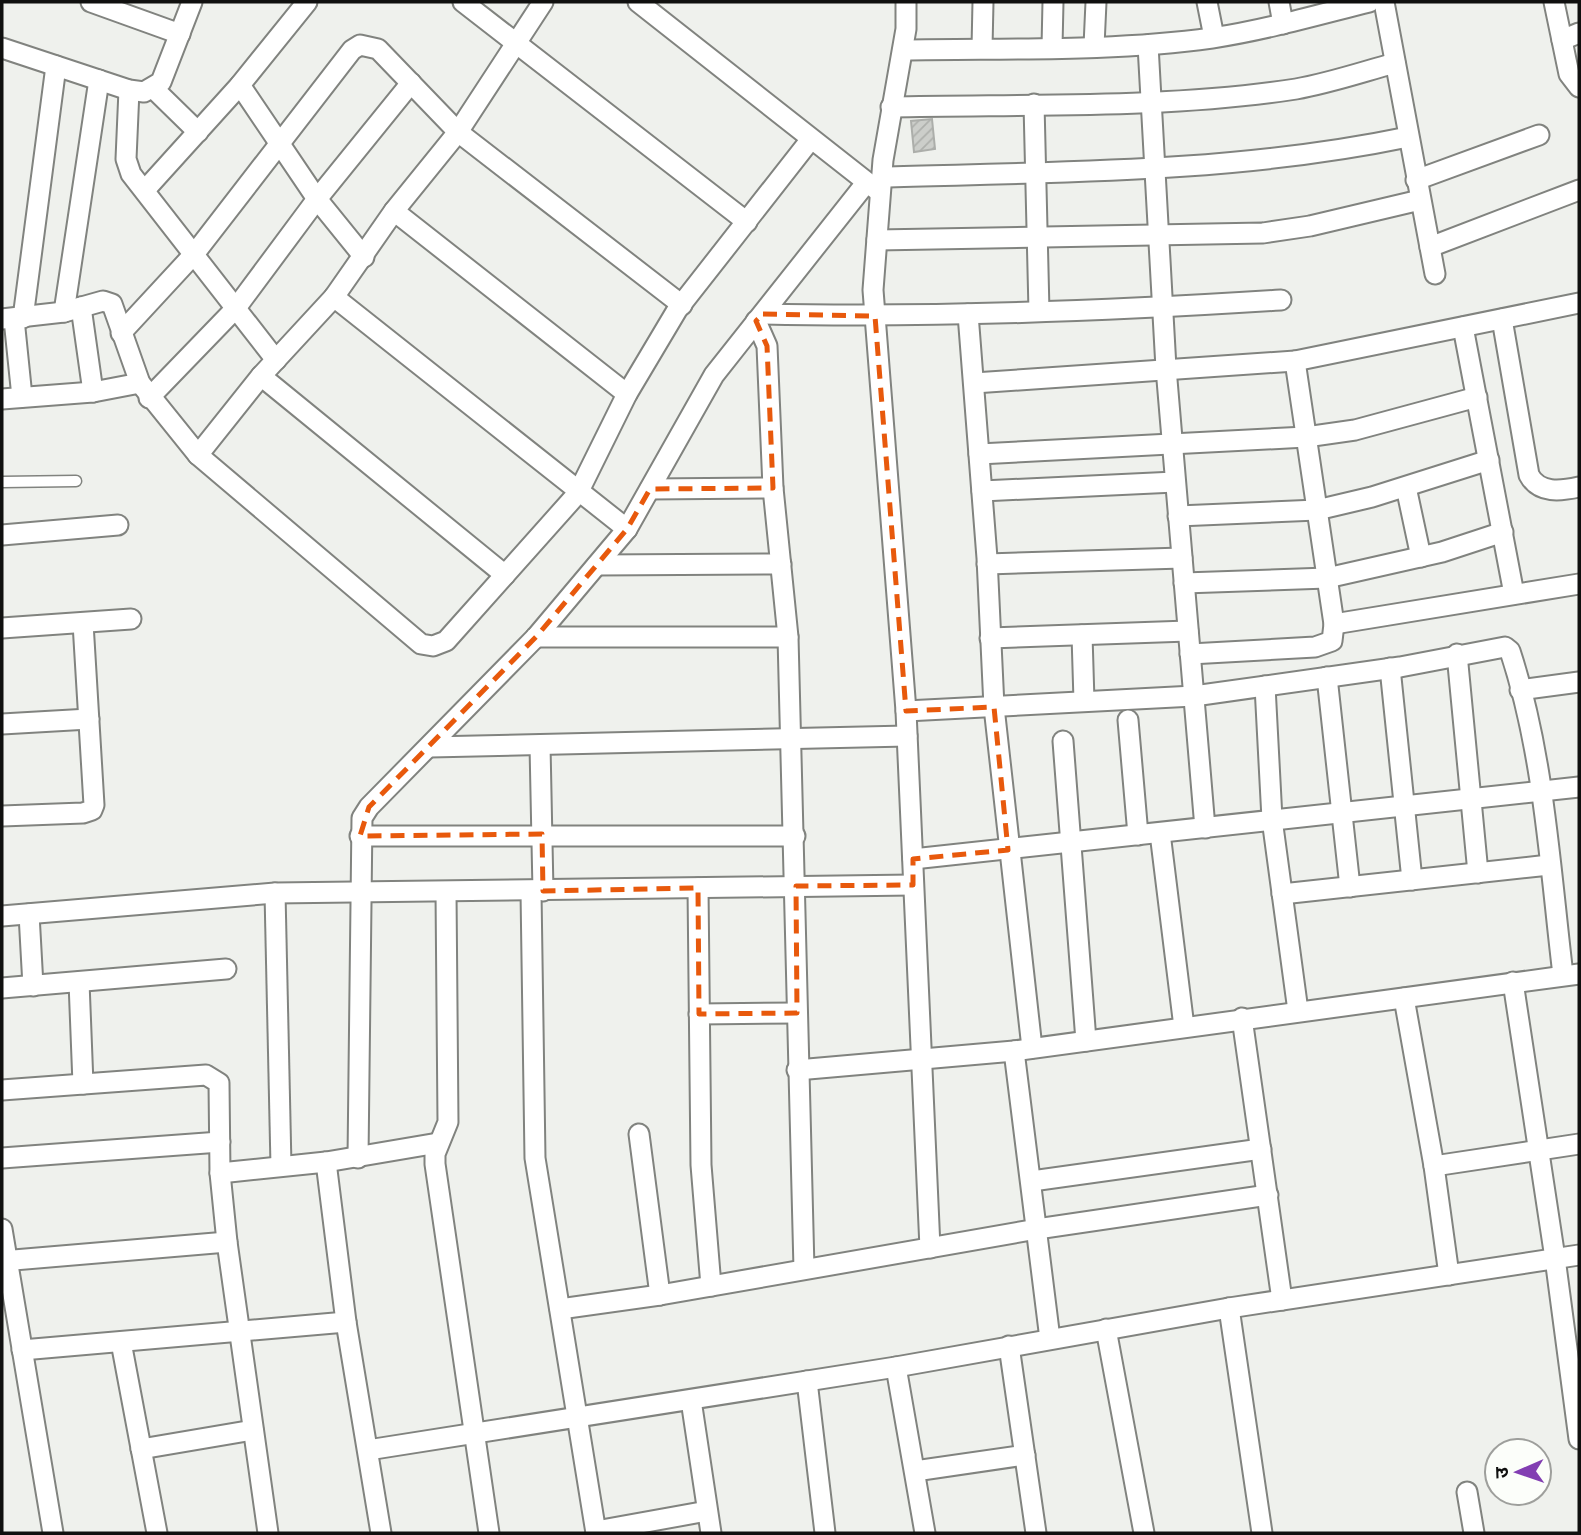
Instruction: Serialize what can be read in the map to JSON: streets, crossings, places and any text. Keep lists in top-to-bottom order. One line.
{"north":"left"}
